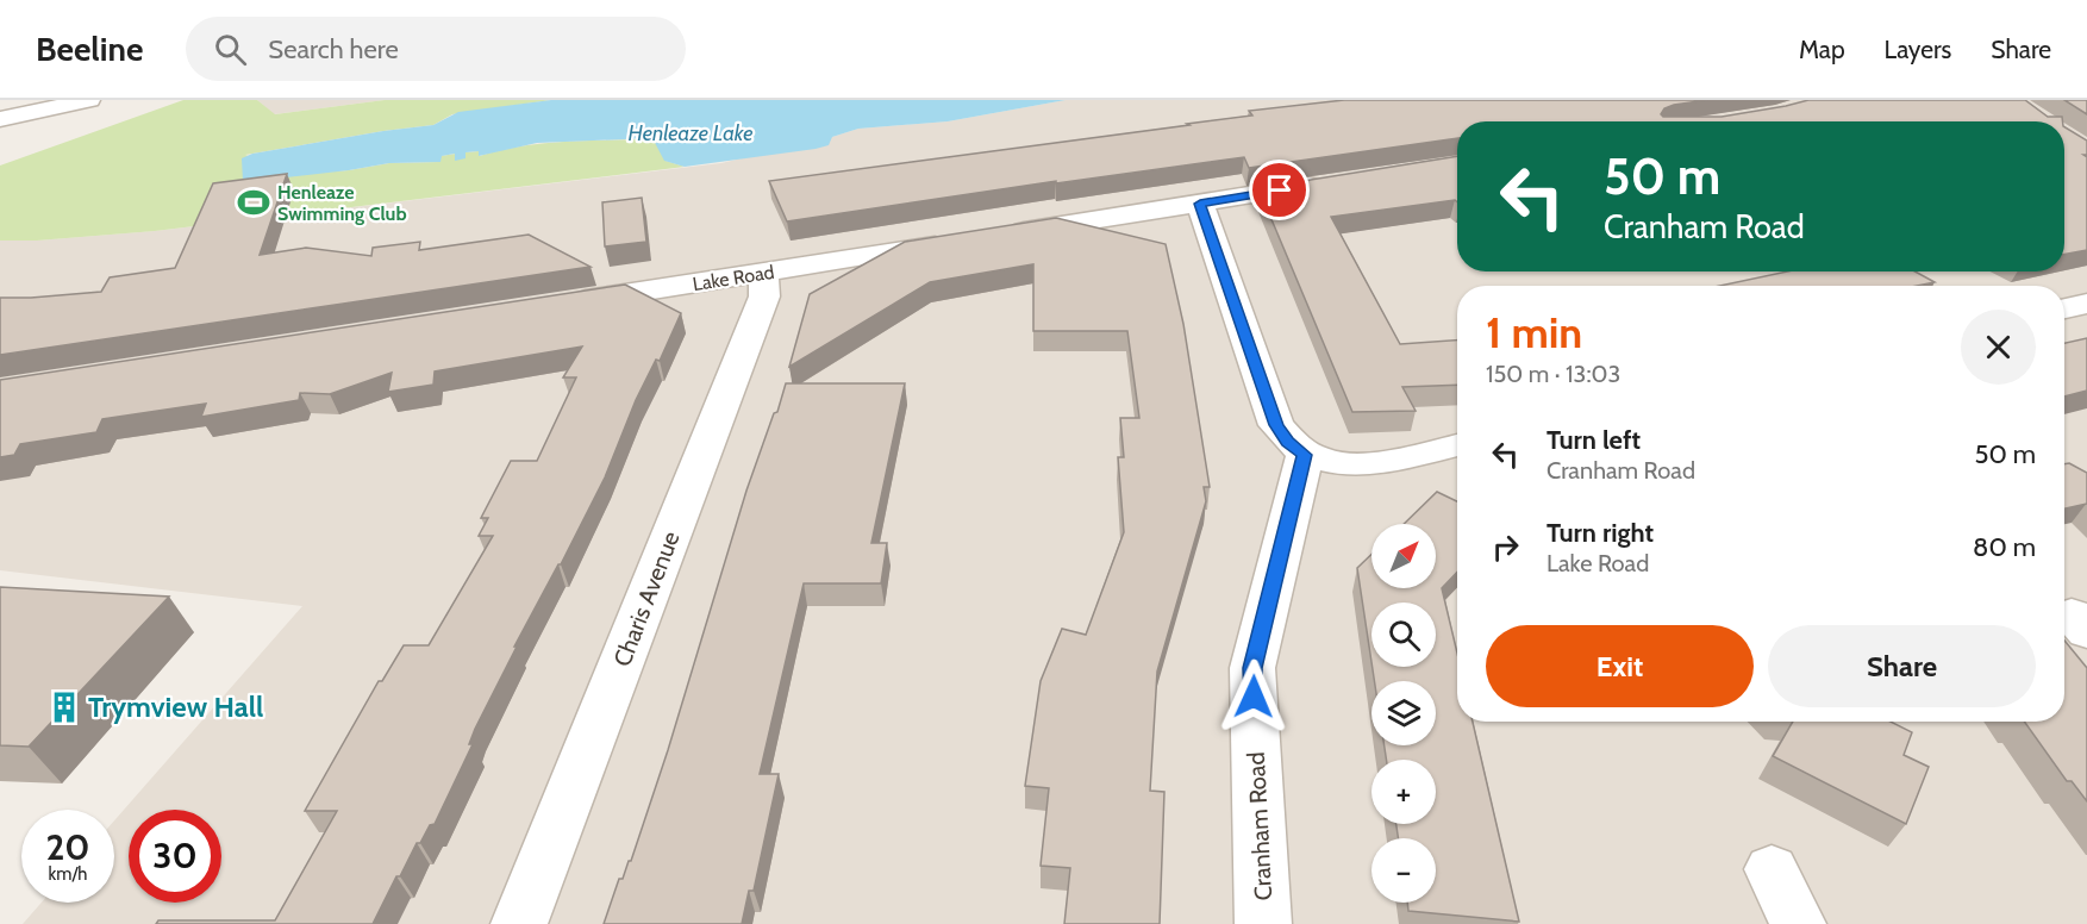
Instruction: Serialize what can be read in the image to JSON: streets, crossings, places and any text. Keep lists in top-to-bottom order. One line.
{"streets":{"street":["Lake Road","Charis Avenue","Cranham Road"]},"crossings":[["Lake Road","Charis Avenue"]],"water":["Henleaze Lake"],"places":{"sports":["Henleaze Swimming Club"],"building":["Trymview Hall"]},"north":"top right","page":{"header":"Beeline","search":"Search here","nav":["Map","Layers","Share"],"turn":["50 m","Cranham Road"],"heading":["1 min","150 m · 13:03"],"list":[{"name":"Turn left","note":"Cranham Road","value":"50 m"},{"name":"Turn right","note":"Lake Road","value":"80 m"}],"map_buttons":["+","−"],"buttons":["Exit","Share"],"speed":"20 km/h","limit":"30"}}
